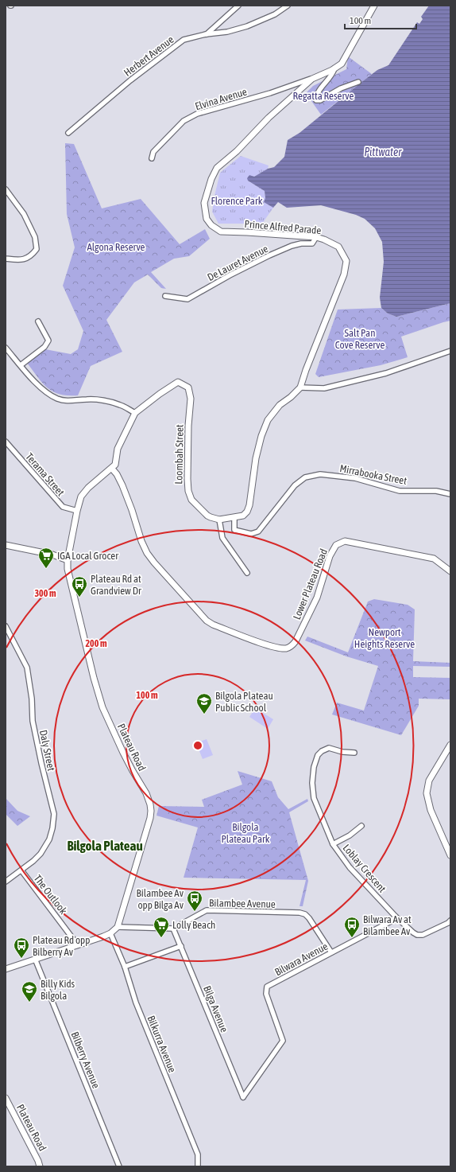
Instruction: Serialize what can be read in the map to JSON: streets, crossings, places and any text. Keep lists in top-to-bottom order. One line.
{"streets":{"street":["Herbert Avenue","Elvina Avenue","Prince Alfred Parade","De Lauret Avenue","Loombah Street","Terama Street","Mirrabooka Street","Lower Plateau Road","Plateau Road","Daly Street","Loblay Crescent","The Outlook","Bilambee Avenue","Bilwara Avenue","Bilga Avenue","Bilkurra Avenue","Bilberry Avenue"]},"crossings":[["Elvina Avenue","Prince Alfred Parade"],["Prince Alfred Parade","De Lauret Avenue"],["Prince Alfred Parade","Loombah Street"],["Loombah Street","Mirrabooka Street"],["Loombah Street","Lower Plateau Road"],["Loombah Street","Plateau Road"],["Terama Street","Plateau Road"],["Lower Plateau Road","Plateau Road"],["Daly Street","The Outlook"],["Loblay Crescent","Bilwara Avenue"],["Bilambee Avenue","Bilwara Avenue"],["Bilambee Avenue","Bilga Avenue"],["Bilwara Avenue","Bilga Avenue"]],"districts":["Bilgola Plateau"],"water":["Pittwater"],"parks":["Regatta Reserve","Florence Park","Algona Reserve","Salt Pan Cove Reserve","Newport Heights Reserve","Bilgola Plateau Park"],"places":{"supermarket":["IGA Local Grocer","Lolly Beach"],"bus stop":["Plateau Rd at Grandview Dr","Bilambee Av opp Bilga Av","Bilwara Av at Bilambee Av","Plateau Rd opp Bilberry Av"],"school or university":["Bilgola Plateau Public School","Billy Kids Bilgola"]},"scale_bar":"100 m","rings":["300 m","200 m","100 m"]}
